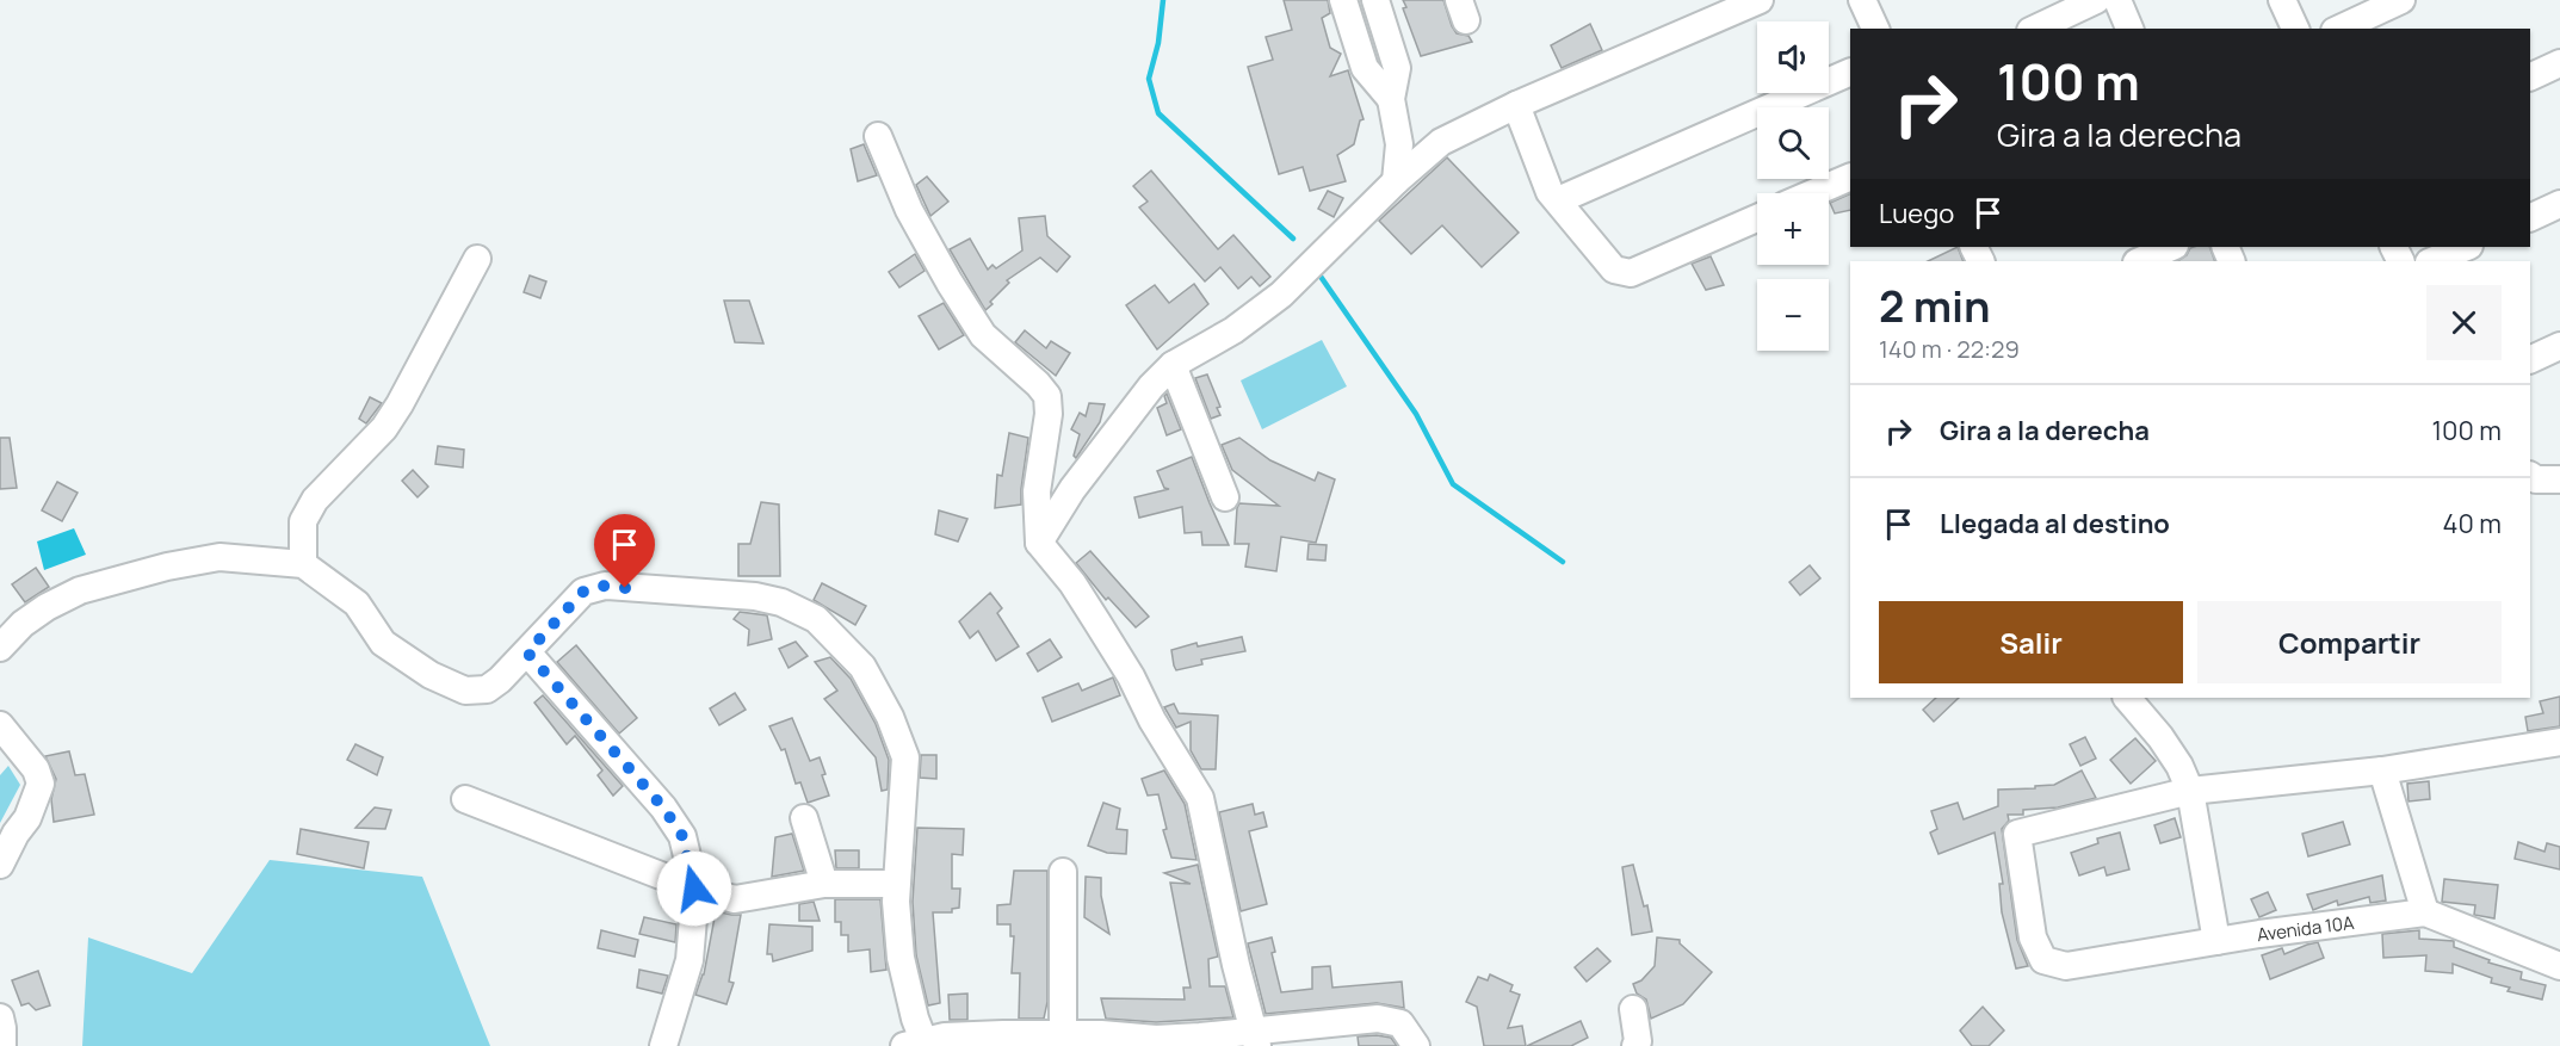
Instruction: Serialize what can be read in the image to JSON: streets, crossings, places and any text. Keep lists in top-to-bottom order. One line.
{"streets":{"street":["Avenida 10A"]},"page":{"map_buttons":["+","−"],"turn":["100 m","Gira a la derecha"],"then":"Luego","heading":["2 min","140 m · 22:29"],"list":[{"name":"Gira a la derecha","value":"100 m"},{"name":"Llegada al destino","value":"40 m"}],"buttons":["Salir","Compartir"]}}
